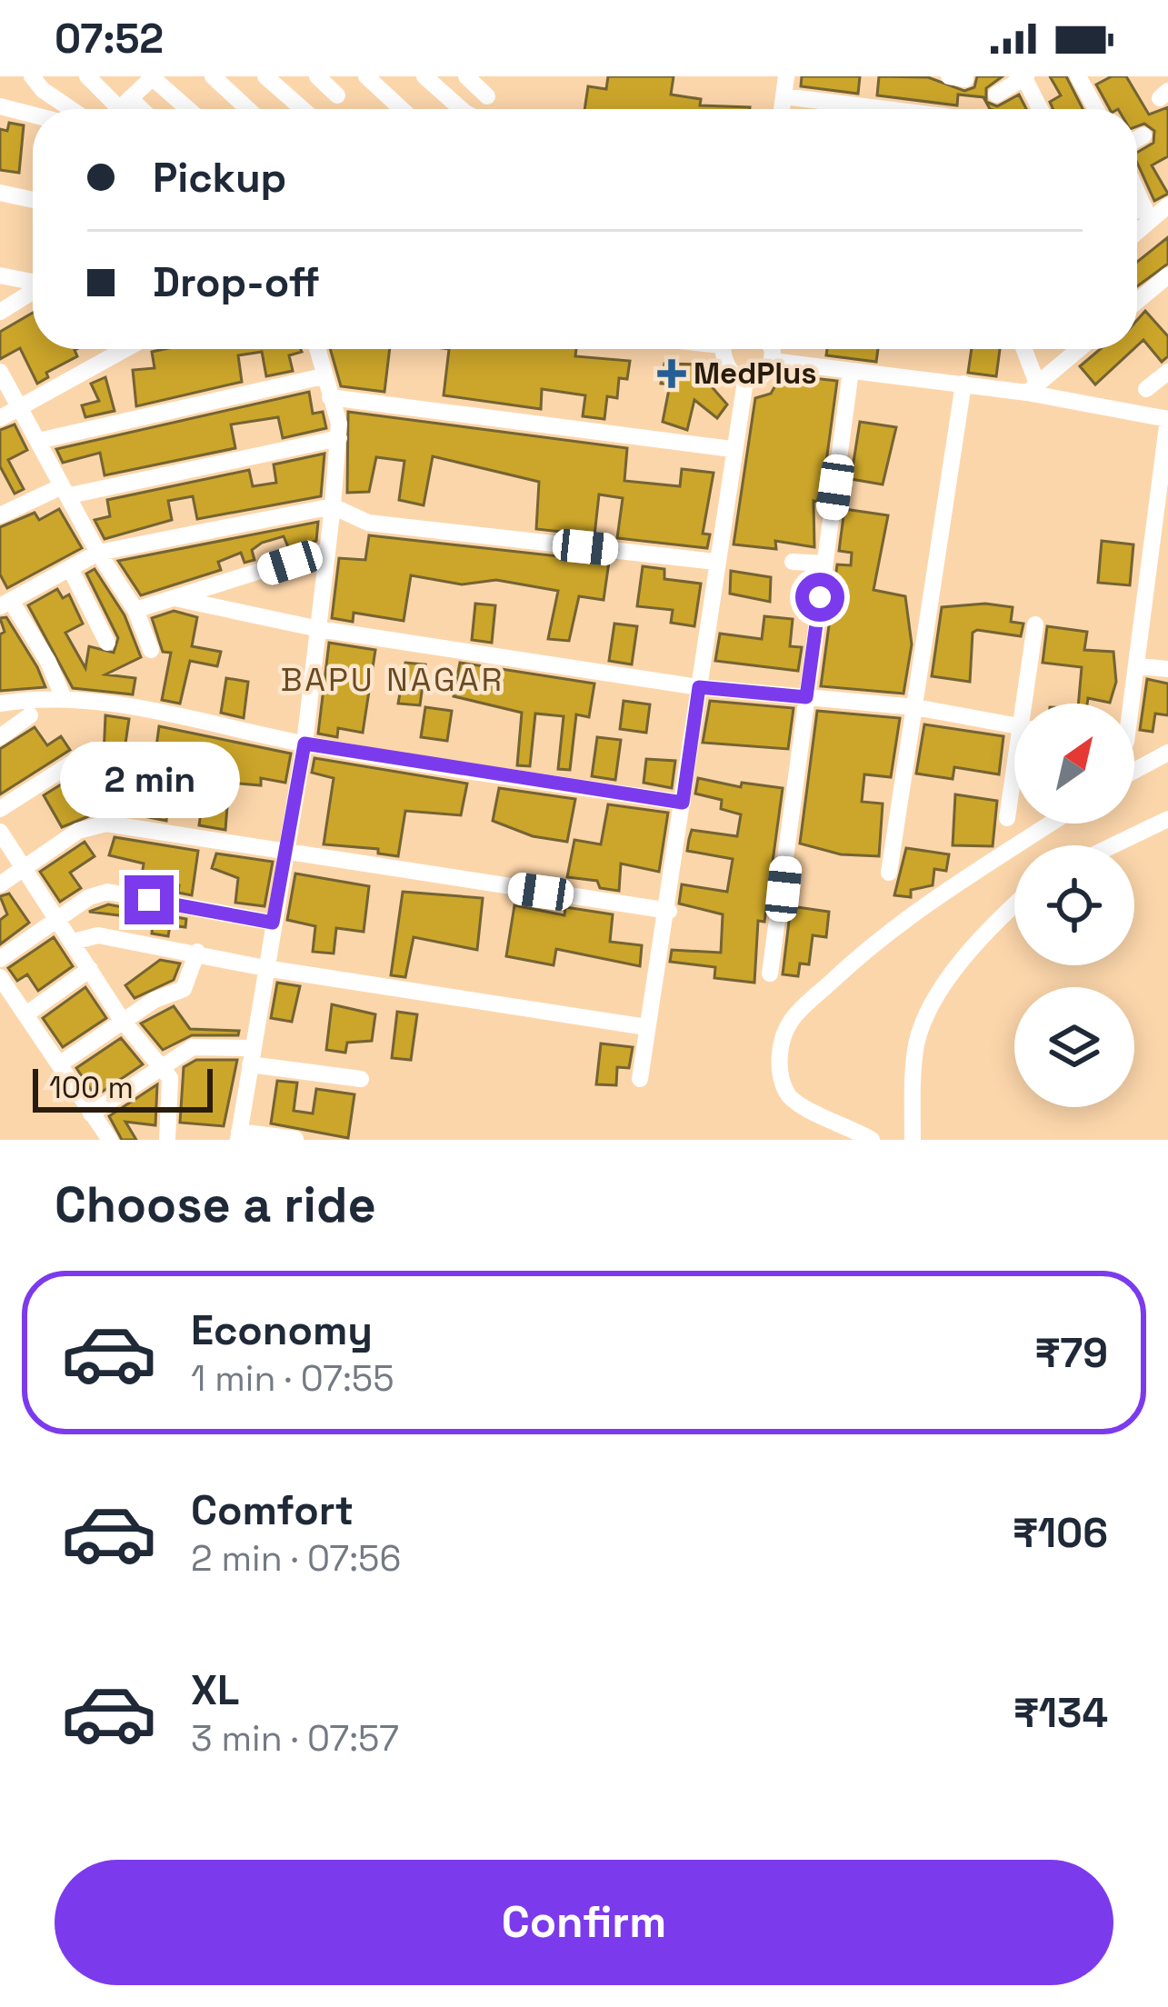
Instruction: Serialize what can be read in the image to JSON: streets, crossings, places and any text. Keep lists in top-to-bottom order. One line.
{"districts":["BAPU NAGAR"],"places":{"health":["MedPlus"]},"scale_bar":"100 m","north":"top right","page":{"status":"07:52","banner":["Pickup","Drop-off"],"bubble":"2 min","scale":"100 m","heading":"Choose a ride","list":[{"name":"Economy","note":"1 min · 07:55","value":"₹79"},{"name":"Comfort","note":"2 min · 07:56","value":"₹106"},{"name":"XL","note":"3 min · 07:57","value":"₹134"}],"buttons":"Confirm"}}
